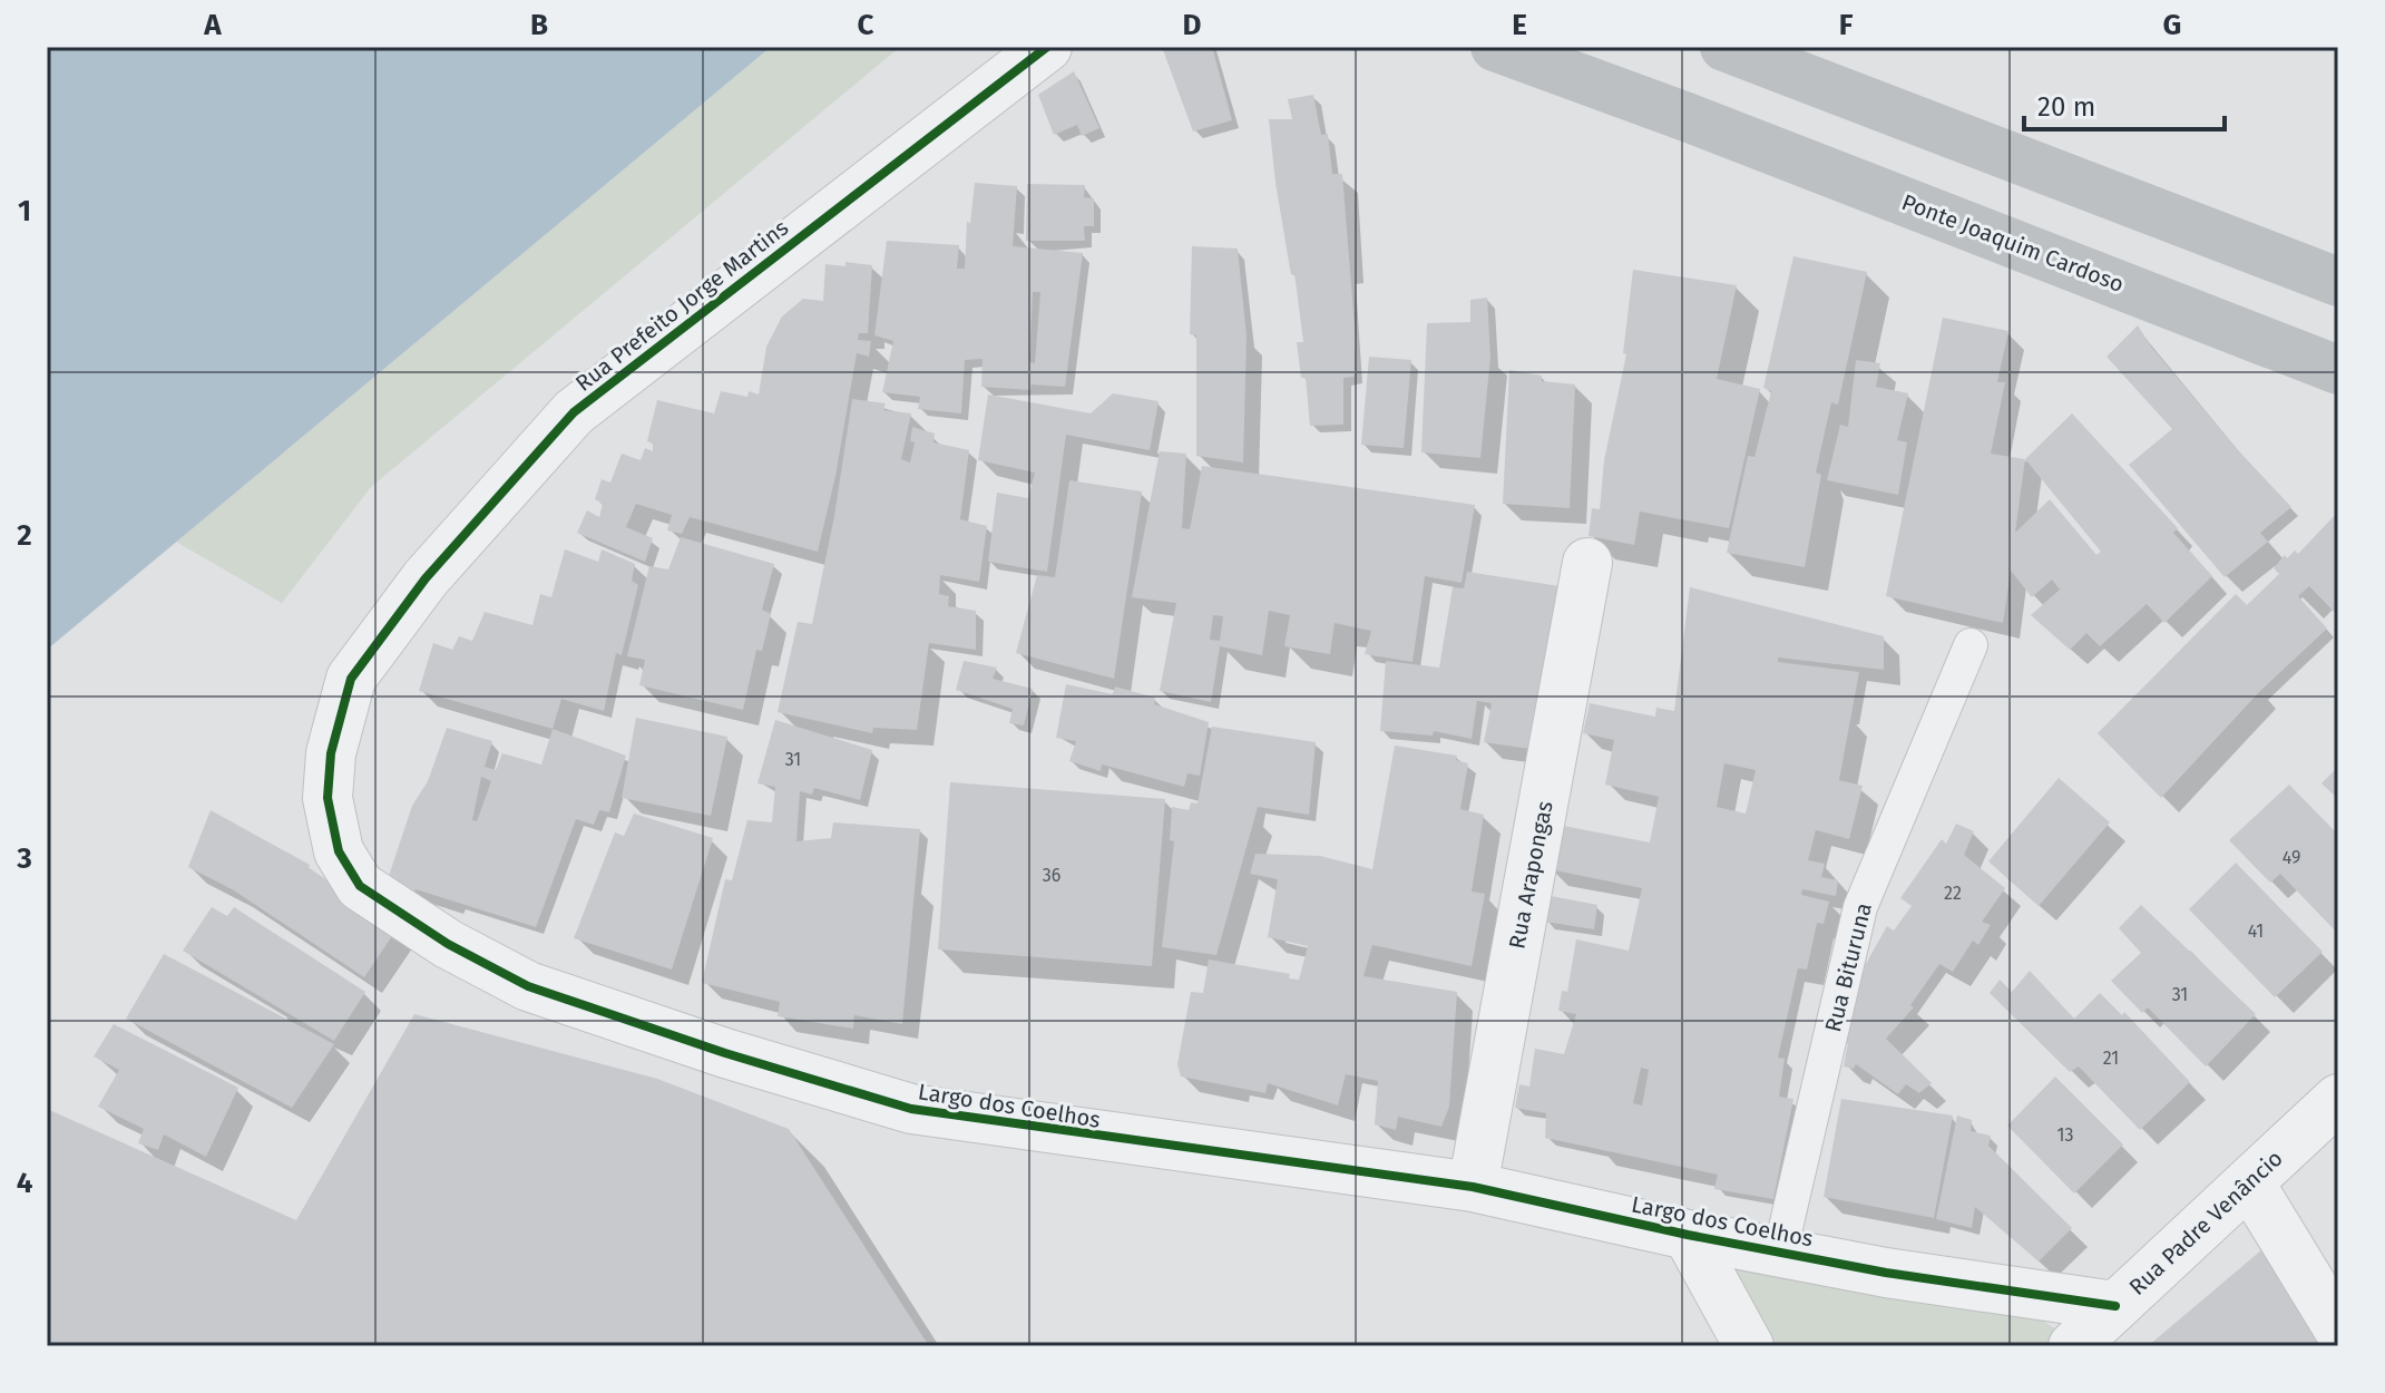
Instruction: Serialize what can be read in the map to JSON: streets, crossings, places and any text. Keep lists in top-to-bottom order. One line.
{"streets":{"street":["Ponte Joaquim Cardoso","Rua Prefeito Jorge Martins","Rua Arapongas","Largo dos Coelhos","Rua Padre Venâncio"],"lane":["Rua Bituruna"]},"crossings":[["Rua Prefeito Jorge Martins","Largo dos Coelhos"],["Rua Arapongas","Largo dos Coelhos"],["Rua Bituruna","Largo dos Coelhos"],["Largo dos Coelhos","Rua Padre Venâncio"]],"house_numbers":["31","49","36","22","41","31","21","13"],"scale_bar":"20 m","grid":{"columns":["A","B","C","D","E","F","G"],"rows":["1","2","3","4"]}}
